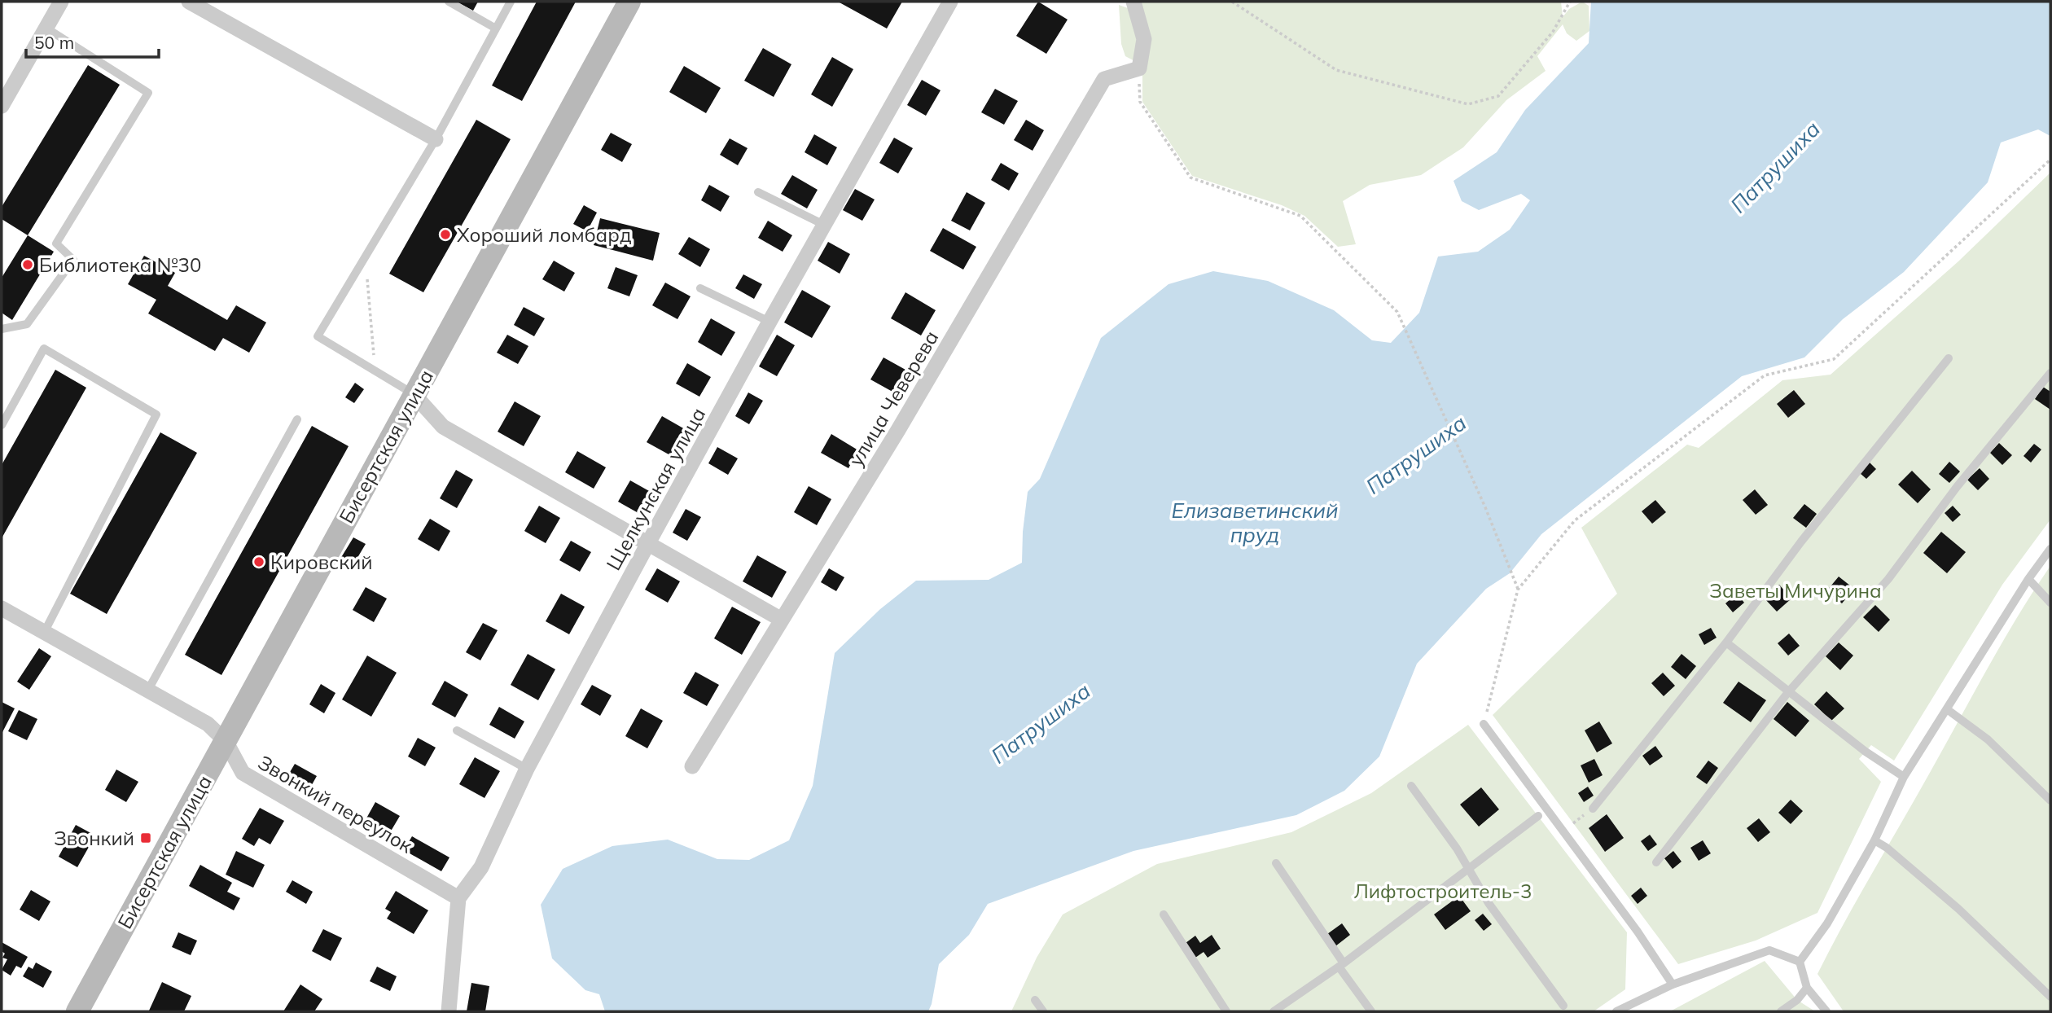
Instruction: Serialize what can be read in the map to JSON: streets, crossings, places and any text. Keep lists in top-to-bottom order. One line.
{"streets":{"main road":["Бисертская улица"],"street":["улица Чеверева","Щелкунская улица","Звонкий переулок"]},"crossings":[["Бисертская улица","Звонкий переулок"],["Щелкунская улица","Звонкий переулок"]],"water":["Патрушиха","Елизаветинский пруд"],"parks":["Заветы Мичурина","Лифтостроитель-3"],"places":{"other":["Хороший ломбард","Библиотека №30","Кировский"],"transit":["Звонкий"]},"scale_bar":"50 m"}
